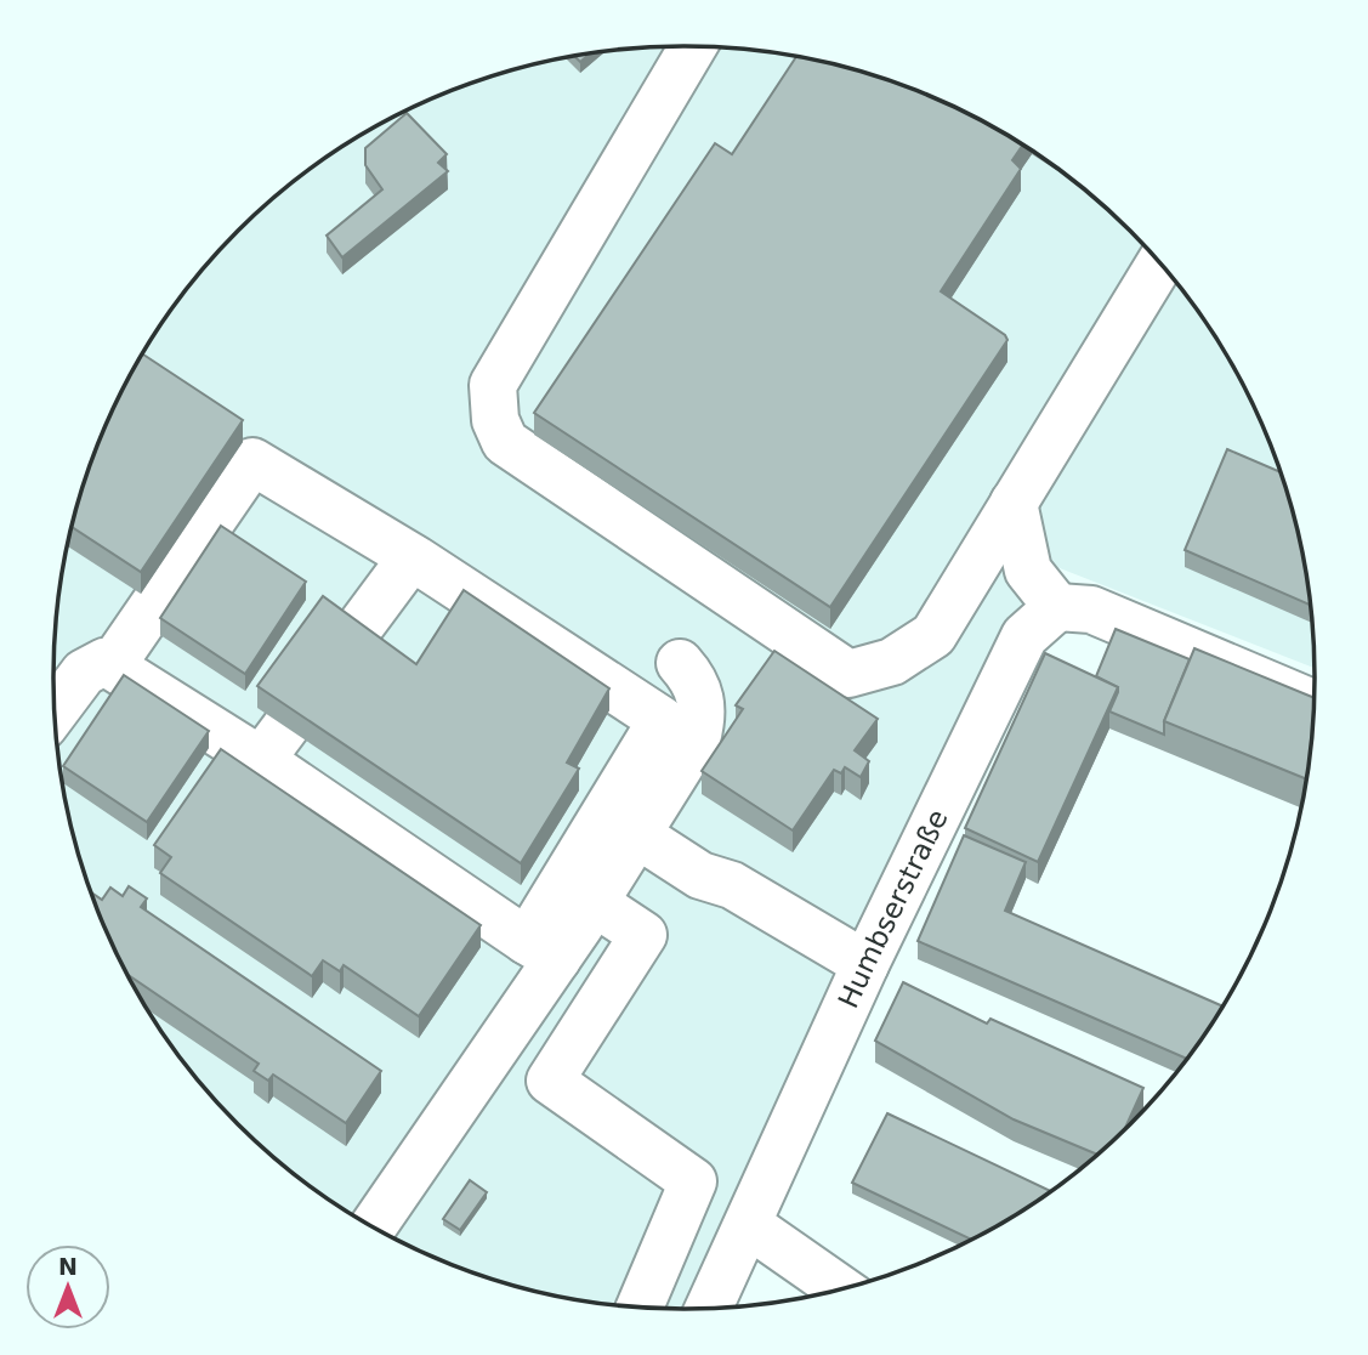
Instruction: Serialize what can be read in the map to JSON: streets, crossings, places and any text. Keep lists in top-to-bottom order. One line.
{"streets":{"street":["Humbserstraße"]},"north":"top"}
